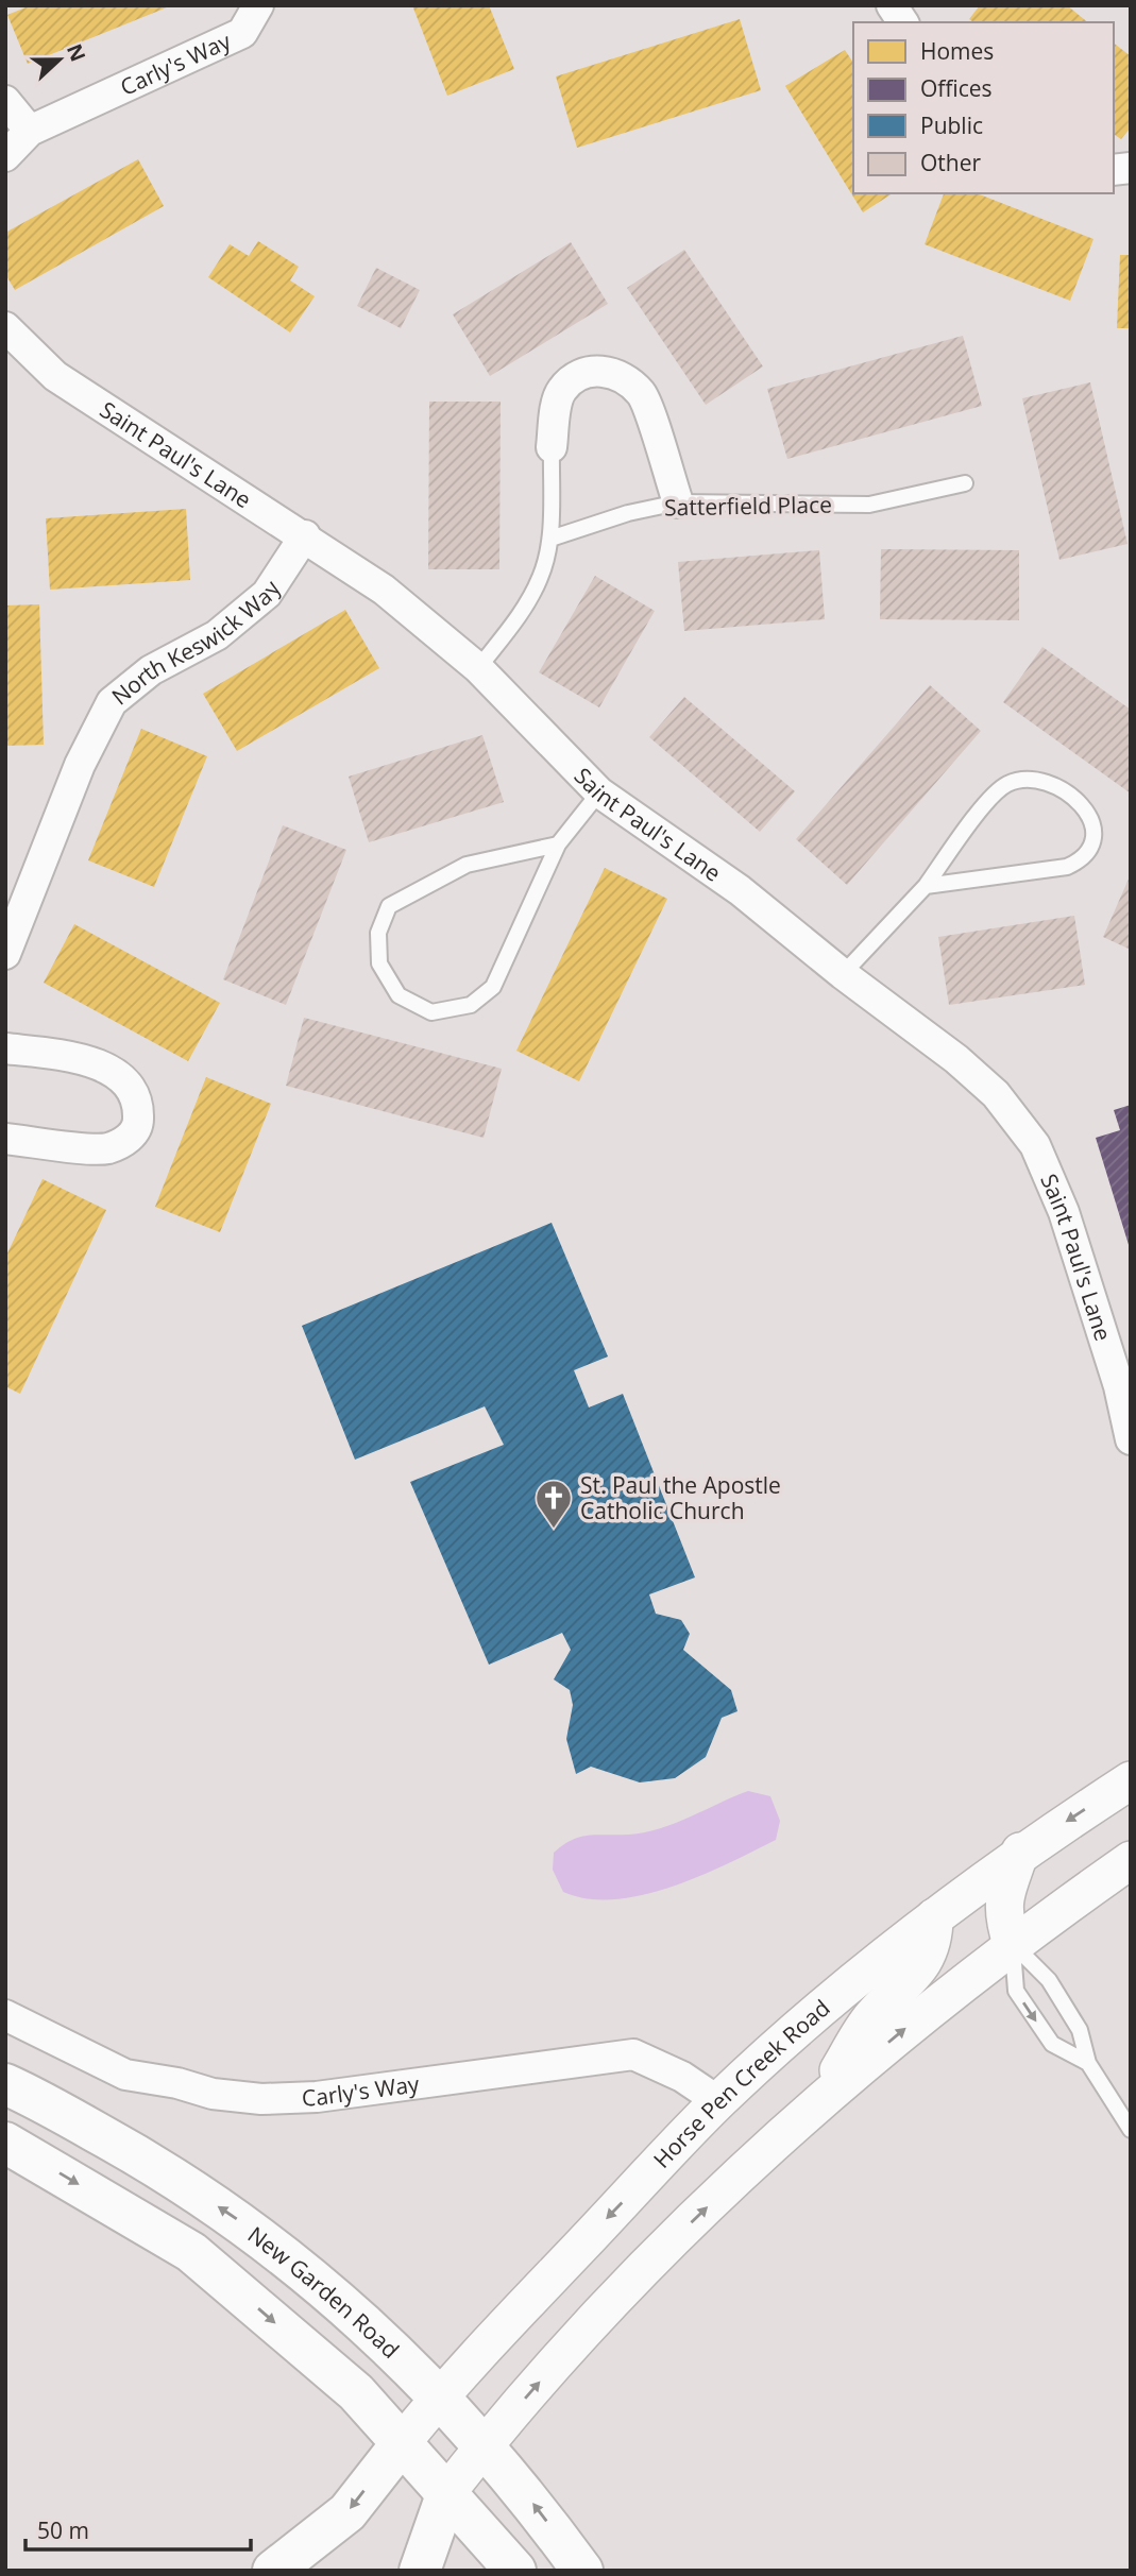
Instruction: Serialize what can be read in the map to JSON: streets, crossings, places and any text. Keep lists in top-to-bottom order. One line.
{"streets":{"main road":["New Garden Road"],"street":["Carly's Way","Saint Paul's Lane","North Keswick Way","Horse Pen Creek Road"],"lane":["Satterfield Place"]},"crossings":[["Carly's Way","Horse Pen Creek Road"],["Saint Paul's Lane","North Keswick Way"],["Horse Pen Creek Road","New Garden Road"]],"places":{"church":["St. Paul the Apostle Catholic Church"]},"legend":["Homes","Offices","Public","Other"],"scale_bar":"50 m","north":"right"}
